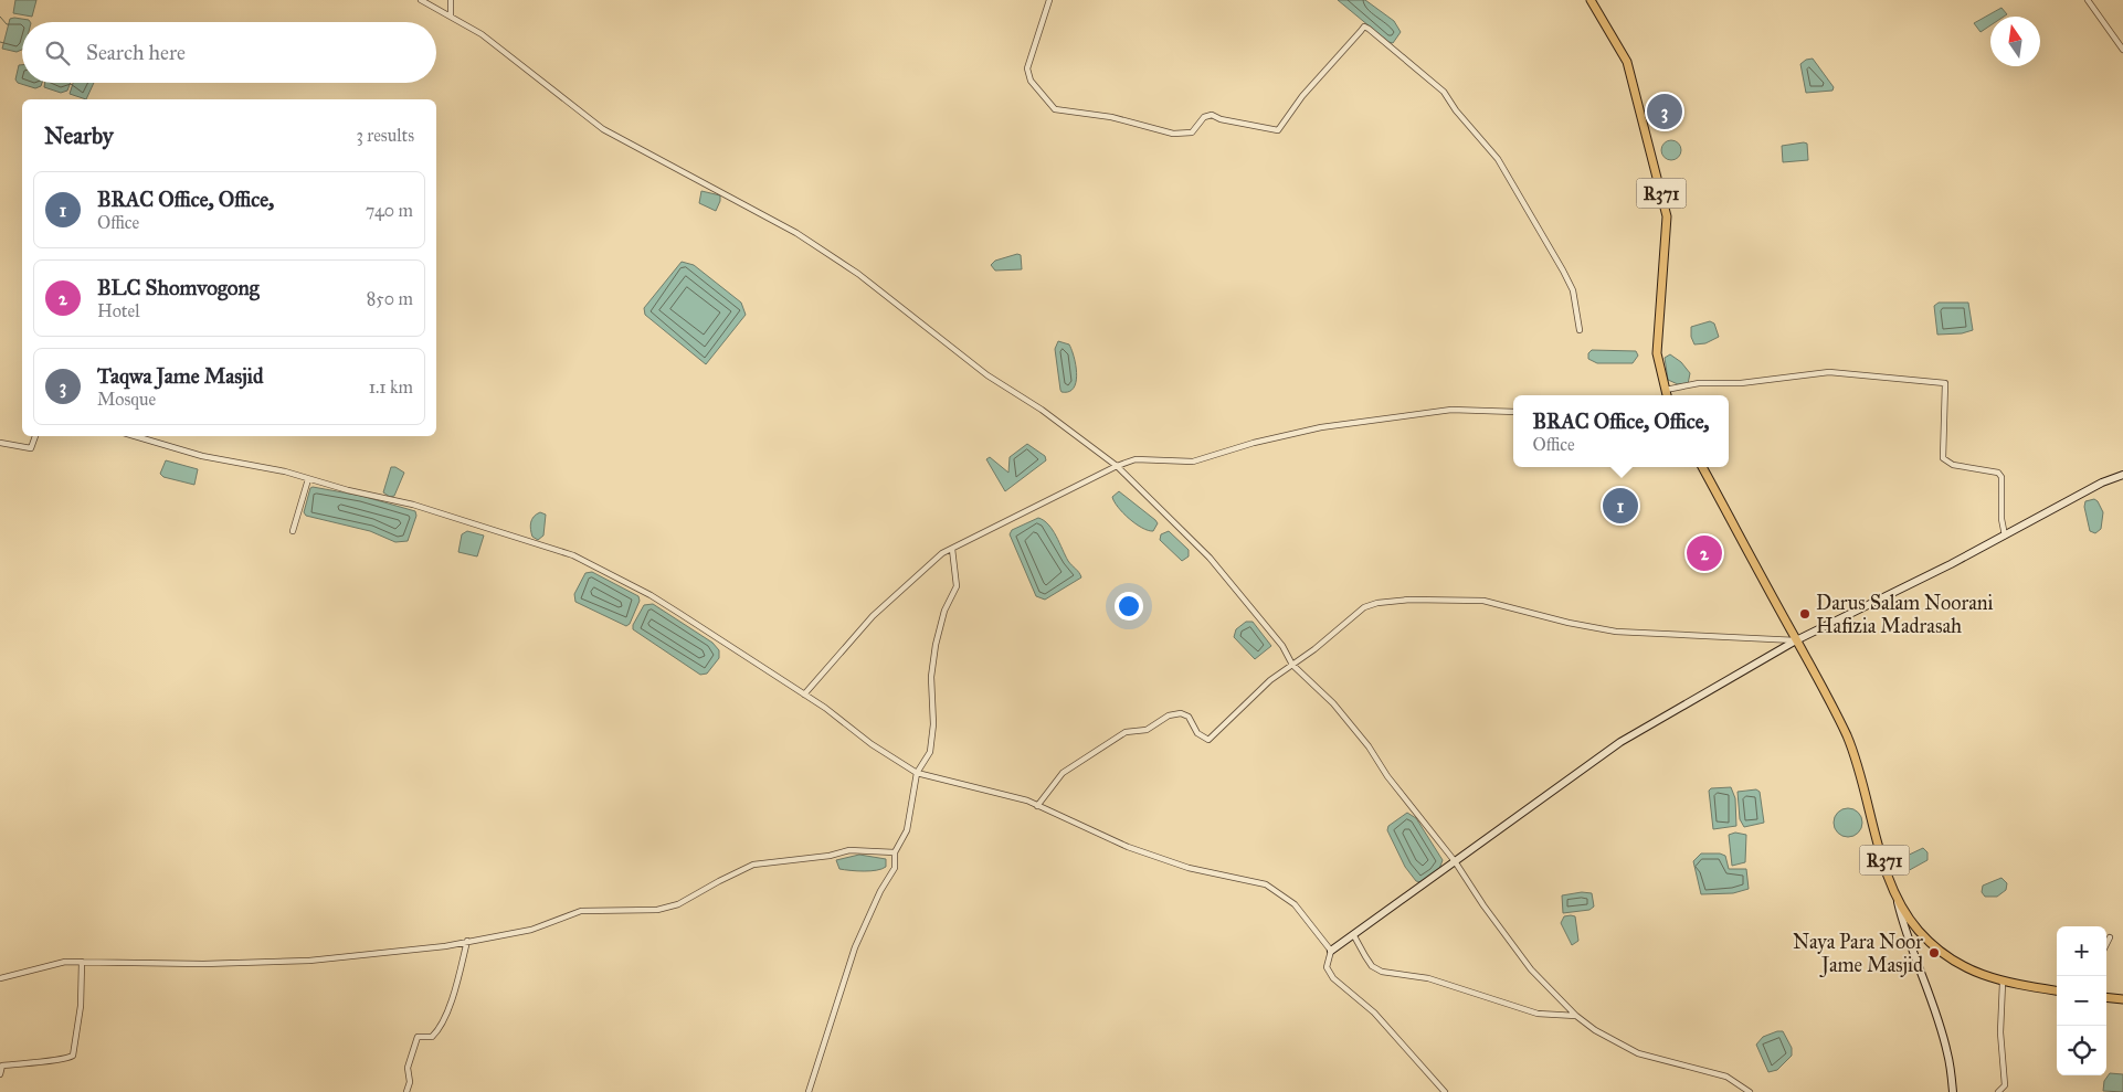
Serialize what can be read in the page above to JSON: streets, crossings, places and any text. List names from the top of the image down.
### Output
{
  "streets": {
    "main road": ["R371"]
  },
  "places": ["Darus Salam Noorani Hafizia Madrasah", "Naya Para Noor Jame Masjid"],
  "north": "top",
  "page": {
    "search": "Search here",
    "pins": ["3", "1", "2"],
    "heading": ["Nearby", "3 results"],
    "list": [
      {
        "mark": "1",
        "name": "BRAC Office, Office,",
        "note": "Office",
        "value": "740 m"
      },
      {
        "mark": "2",
        "name": "BLC Shomvogong",
        "note": "Hotel",
        "value": "850 m"
      },
      {
        "mark": "3",
        "name": "Taqwa Jame Masjid",
        "note": "Mosque",
        "value": "1.1 km"
      }
    ],
    "popup": ["BRAC Office, Office,", "Office"],
    "map_buttons": ["+", "−"]
  }
}
